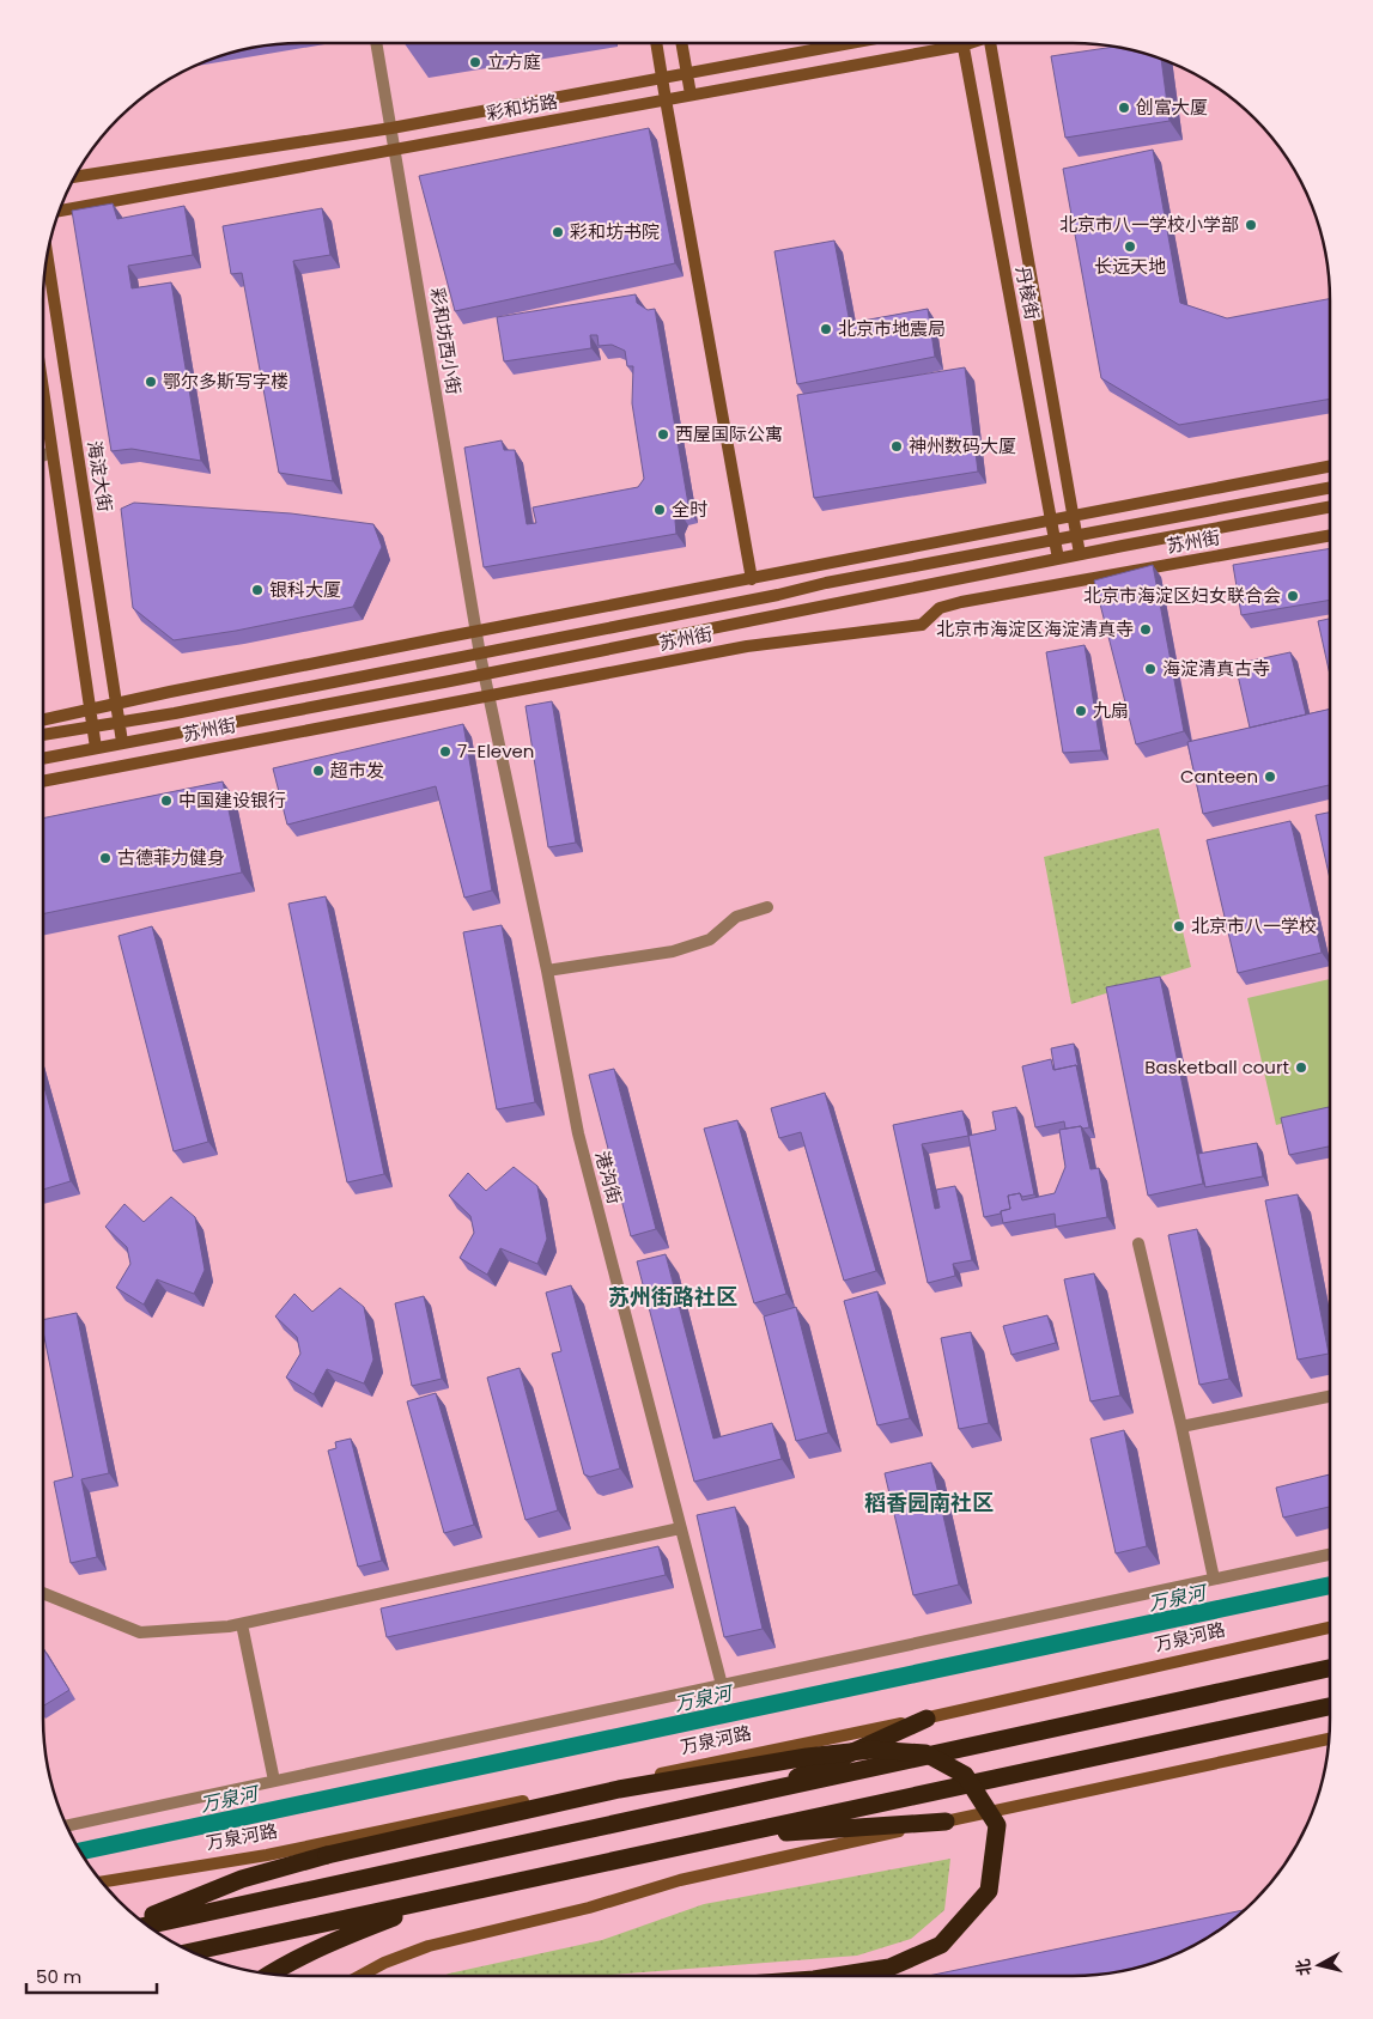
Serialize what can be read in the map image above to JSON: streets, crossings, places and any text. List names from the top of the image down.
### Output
{
  "streets": {
    "street": [
      "彩和坊路",
      "丹棱街",
      "彩和坊西小街",
      "海淀大街",
      "苏州街",
      "港沟街",
      "万泉河路"
    ]
  },
  "crossings": [
    ["彩和坊路", "彩和坊西小街"],
    ["丹棱街", "苏州街"],
    ["彩和坊西小街", "苏州街"],
    ["彩和坊西小街", "港沟街"],
    ["海淀大街", "苏州街"],
    ["苏州街", "港沟街"]
  ],
  "districts": ["苏州街路社区", "稻香园南社区"],
  "water": ["万泉河"],
  "places": [
    "立方庭",
    "创富大厦",
    "北京市八一学校小学部",
    "彩和坊书院",
    "长远天地",
    "北京市地震局",
    "鄂尔多斯写字楼",
    "西屋国际公寓",
    "神州数码大厦",
    "全时",
    "银科大厦",
    "北京市海淀区妇女联合会",
    "北京市海淀区海淀清真寺",
    "海淀清真古寺",
    "九扇",
    "7-Eleven",
    "超市发",
    "Canteen",
    "中国建设银行",
    "古德菲力健身",
    "北京市八一学校",
    "Basketball court"
  ],
  "scale_bar": "50 m",
  "north": "left"
}
